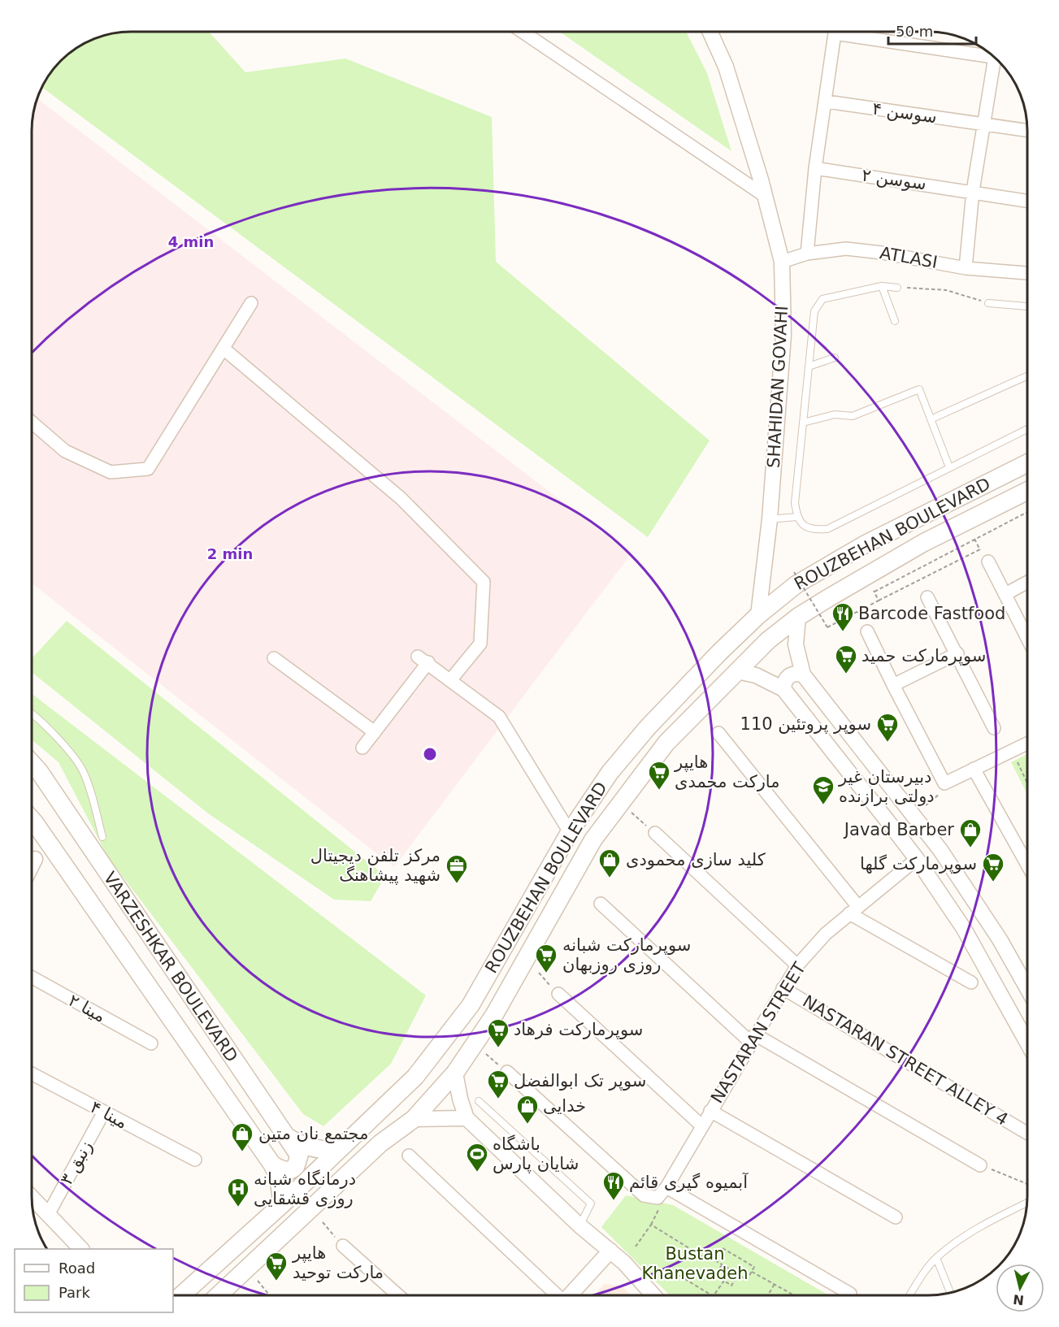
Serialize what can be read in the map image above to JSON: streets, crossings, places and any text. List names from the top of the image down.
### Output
{
  "streets": {
    "main road": ["ROUZBEHAN BOULEVARD", "VARZESHKAR BOULEVARD"],
    "street": [
      "سوسن ۴",
      "سوسن ۲",
      "ATLASI",
      "SHAHIDAN GOVAHI",
      "مینا ۲",
      "NASTARAN STREET",
      "NASTARAN STREET ALLEY 4",
      "مینا ۴",
      "زنبق ۳"
    ]
  },
  "crossings": [
    ["ATLASI", "SHAHIDAN GOVAHI"],
    ["SHAHIDAN GOVAHI", "ROUZBEHAN BOULEVARD"],
    ["ROUZBEHAN BOULEVARD", "VARZESHKAR BOULEVARD"],
    ["NASTARAN STREET", "NASTARAN STREET ALLEY 4"],
    ["مینا ۴", "زنبق ۳"]
  ],
  "parks": ["Bustan Khanevadeh"],
  "places": {
    "restaurant": ["Barcode Fastfood", "آبمیوه گیری قائم"],
    "supermarket": [
      "سوپرمارکت حمید",
      "سوپر پروتئین 110",
      "هایپر مارکت محمدی",
      "سوپرمارکت گلها",
      "سوپرمارکت شبانه روزی روزبهان",
      "سوپرمارکت فرهاد",
      "سوپر تک ابوالفضل",
      "هایپر مارکت توحید"
    ],
    "school or university": ["دبیرستان غیر دولتی برازنده"],
    "shop": [
      "Javad Barber",
      "کلید سازی محمودی",
      "خدایی",
      "مجتمع نان متین"
    ],
    "office": ["مرکز تلفن دیجیتال شهید پیشاهنگ"],
    "sports": ["باشگاه شایان پارس"],
    "hospital": ["درمانگاه شبانه روزی قشقایی"]
  },
  "legend": ["Road", "Park"],
  "scale_bar": "50 m",
  "north": "bottom",
  "rings": ["4 min", "2 min"]
}
